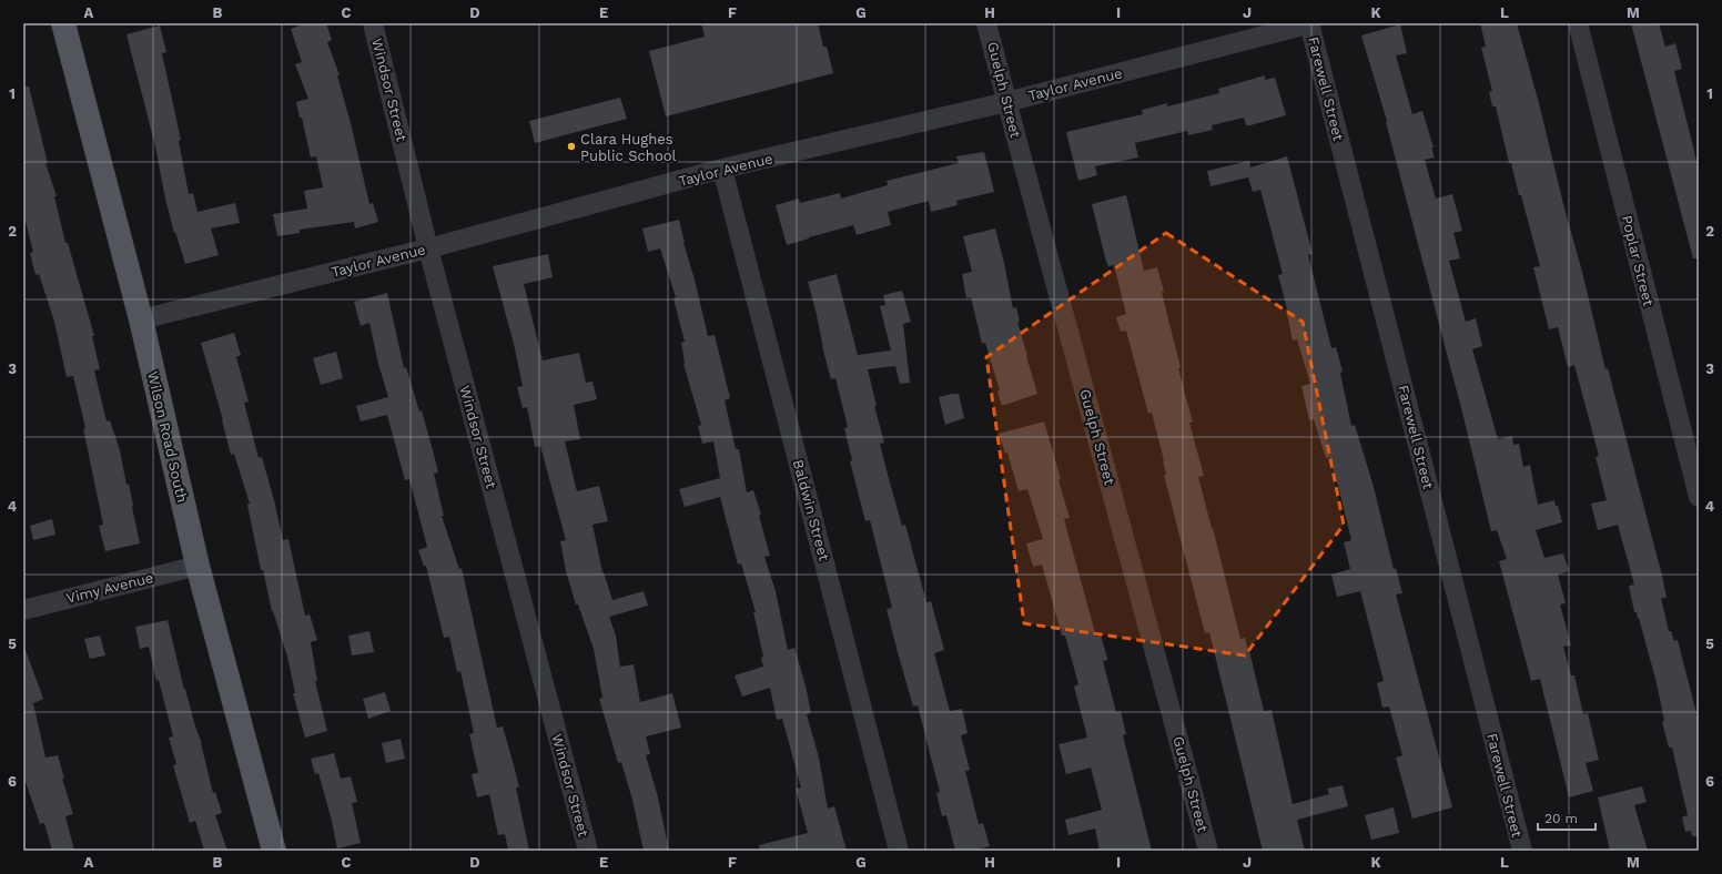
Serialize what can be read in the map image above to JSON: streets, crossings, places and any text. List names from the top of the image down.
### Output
{
  "streets": {
    "main road": ["Wilson Road South"],
    "street": [
      "Taylor Avenue",
      "Farewell Street",
      "Windsor Street",
      "Guelph Street",
      "Poplar Street",
      "Baldwin Street",
      "Vimy Avenue"
    ]
  },
  "crossings": [
    ["Taylor Avenue", "Farewell Street"],
    ["Taylor Avenue", "Windsor Street"],
    ["Taylor Avenue", "Guelph Street"],
    ["Taylor Avenue", "Wilson Road South"],
    ["Taylor Avenue", "Baldwin Street"],
    ["Wilson Road South", "Vimy Avenue"]
  ],
  "places": ["Clara Hughes Public School"],
  "scale_bar": "20 m",
  "grid": {
    "columns": [
      "A",
      "B",
      "C",
      "D",
      "E",
      "F",
      "G",
      "H",
      "I",
      "J",
      "K",
      "L",
      "M"
    ],
    "rows": [
      "1",
      "2",
      "3",
      "4",
      "5",
      "6"
    ]
  }
}
